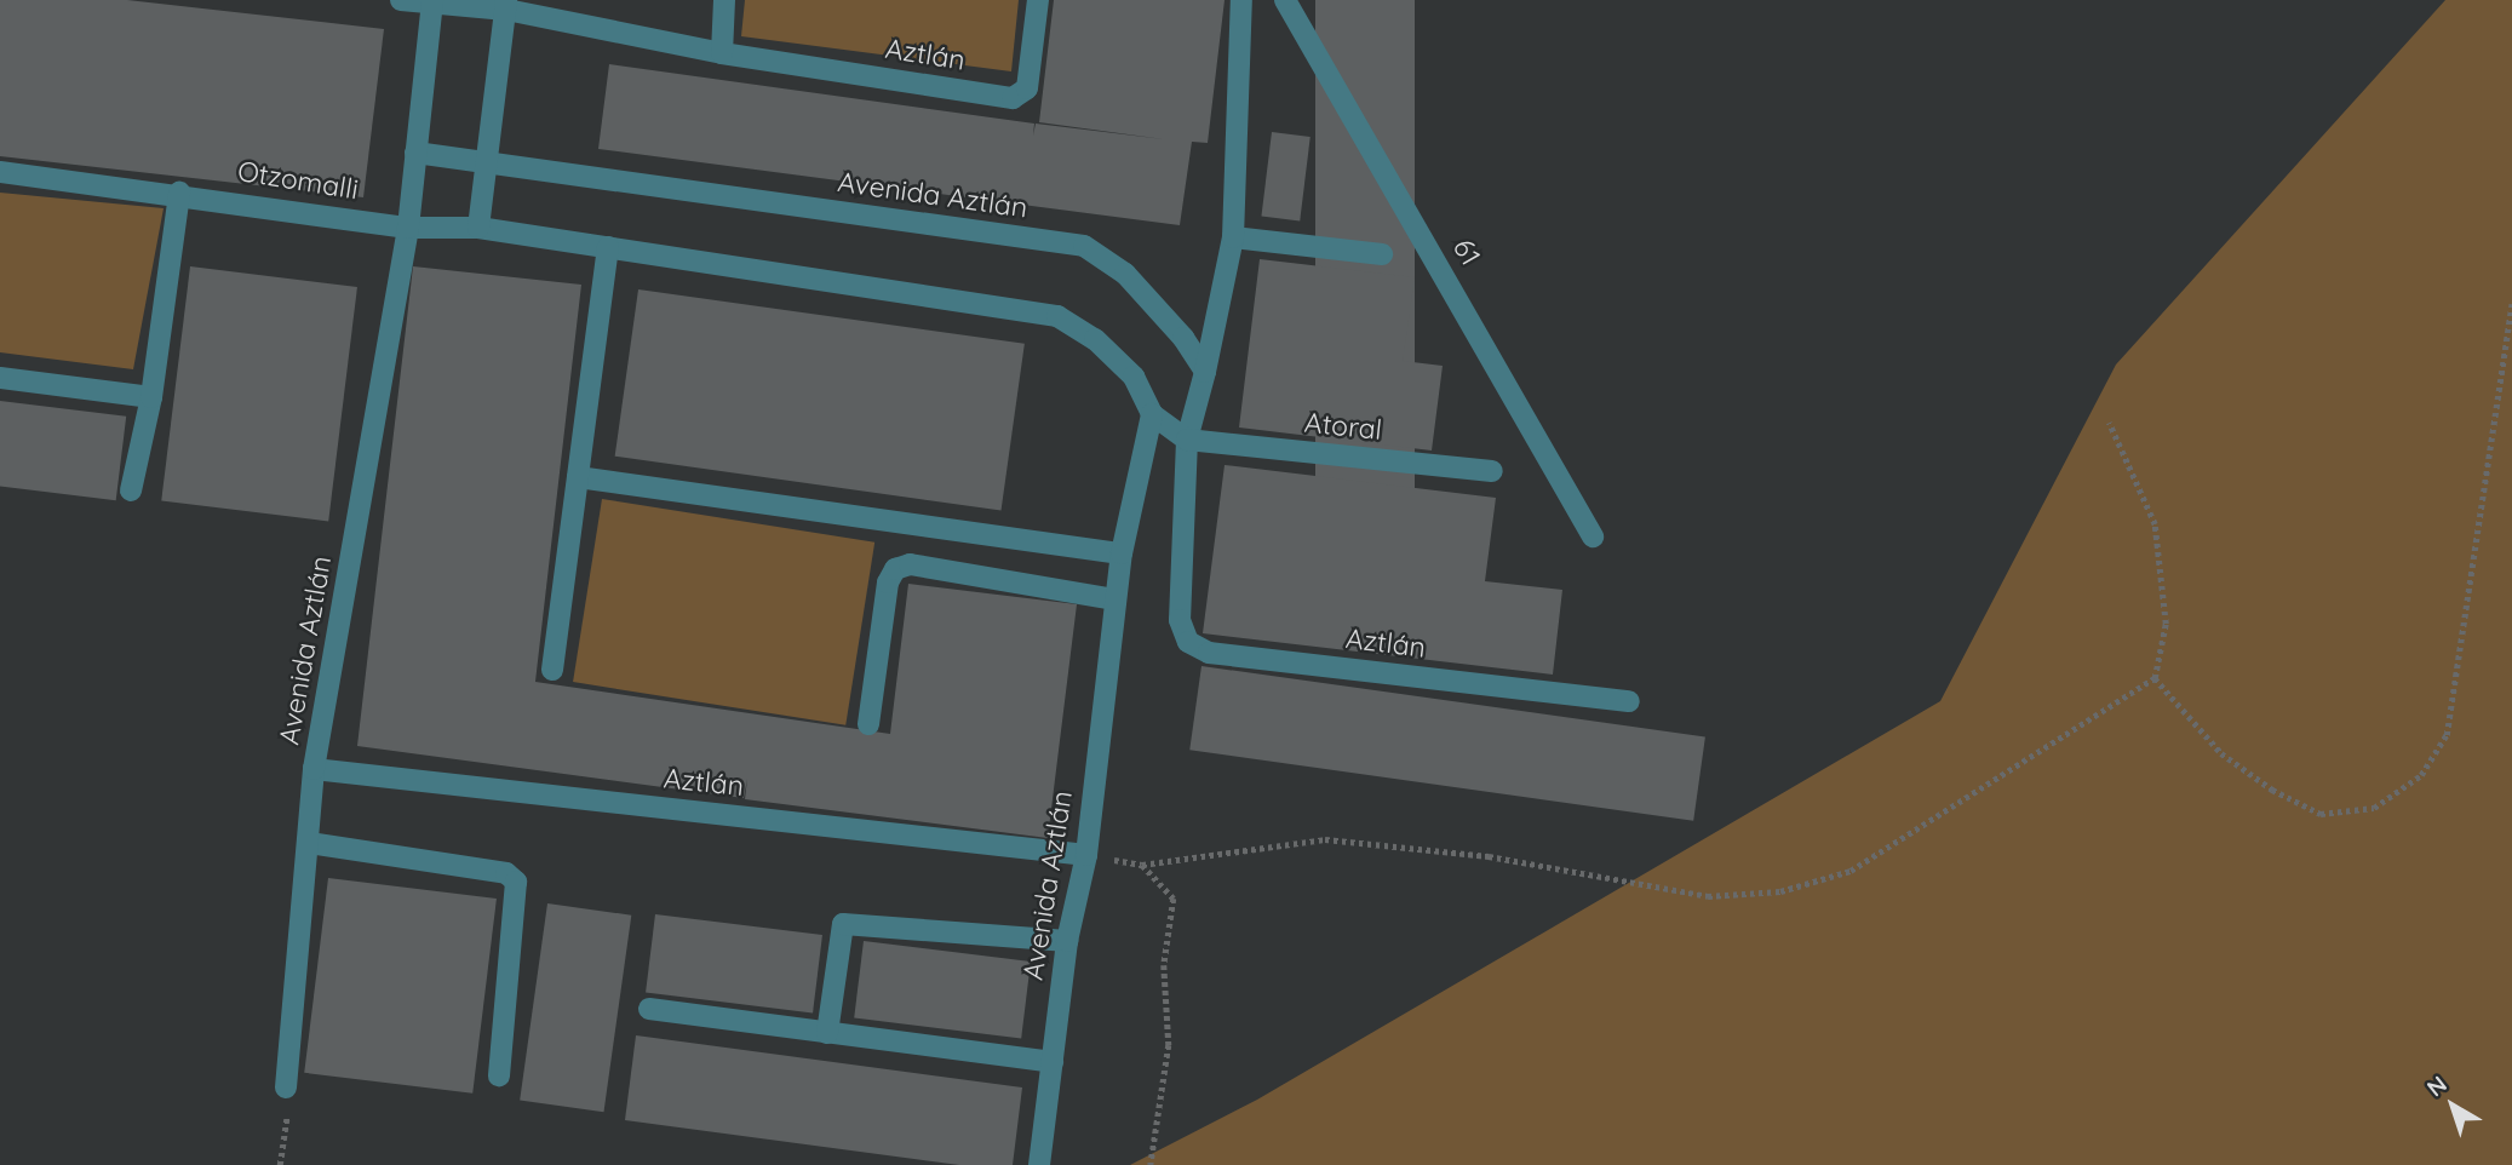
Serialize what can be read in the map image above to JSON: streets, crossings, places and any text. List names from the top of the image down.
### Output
{
  "streets": {
    "street": [
      "Aztlán",
      "Otzomalli",
      "Avenida Aztlán",
      "61",
      "Atoral"
    ]
  },
  "crossings": [
    ["Aztlán", "Avenida Aztlán"],
    ["Aztlán", "Atoral"],
    ["Otzomalli", "Avenida Aztlán"]
  ],
  "north": "top left"
}
